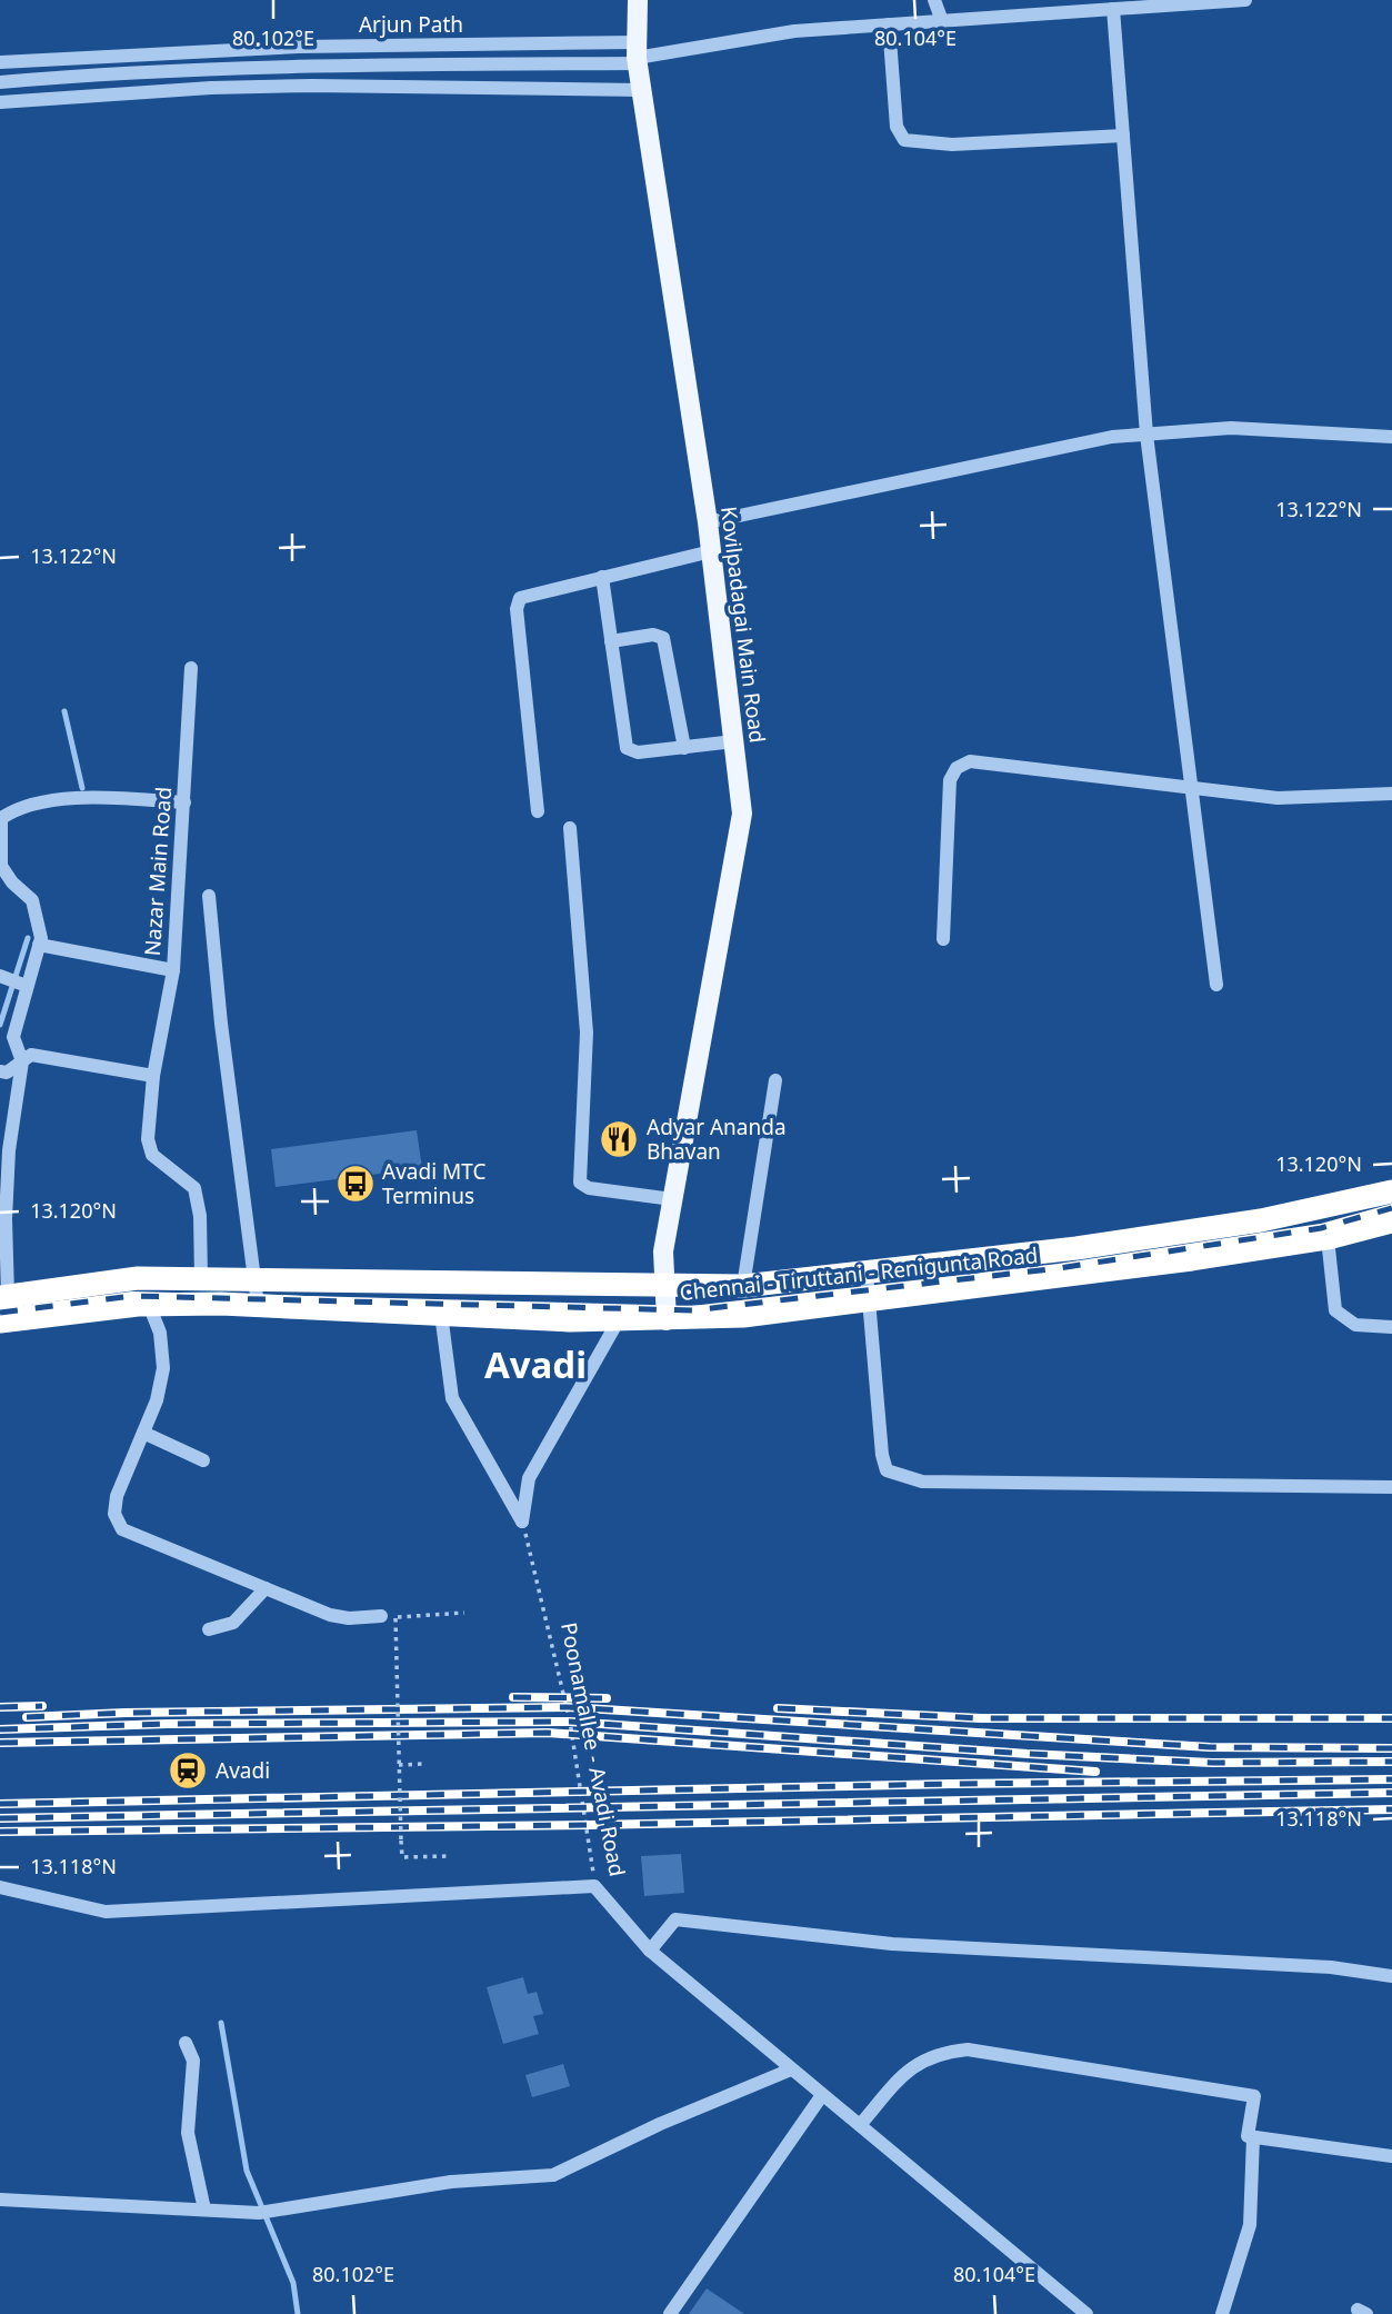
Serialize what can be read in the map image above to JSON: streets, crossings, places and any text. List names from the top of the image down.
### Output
{
  "streets": {
    "highway": ["Chennai - Tiruttani - Renigunta Road"],
    "main road": ["Kovilpadagai Main Road"],
    "street": ["Arjun Path", "Nazar Main Road", "Poonamallee - Avadi Road"]
  },
  "crossings": [
    ["Arjun Path", "Kovilpadagai Main Road"],
    ["Kovilpadagai Main Road", "Chennai - Tiruttani - Renigunta Road"],
    ["Nazar Main Road", "Chennai - Tiruttani - Renigunta Road"]
  ],
  "districts": ["Avadi"],
  "places": {
    "restaurant": ["Adyar Ananda Bhavan"],
    "bus stop": ["Avadi MTC Terminus"],
    "station": ["Avadi"]
  },
  "coordinates": [
    "80.102°E",
    "80.104°E",
    "13.122°N",
    "13.120°N",
    "13.118°N"
  ]
}
